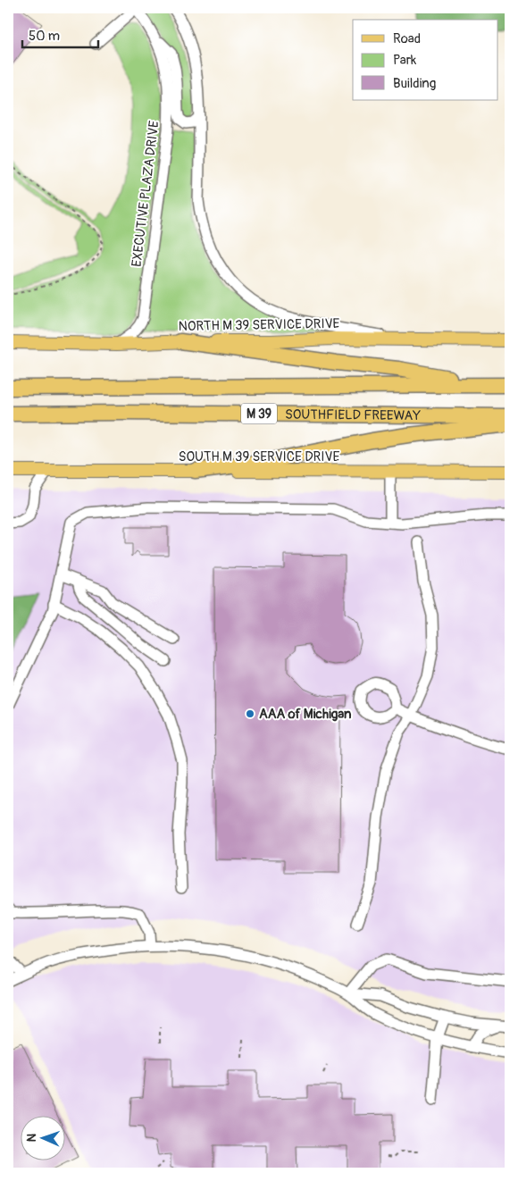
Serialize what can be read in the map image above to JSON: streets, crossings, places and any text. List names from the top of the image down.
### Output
{
  "streets": {
    "highway": ["M 39", "SOUTHFIELD FREEWAY"],
    "main road": ["NORTH M 39 SERVICE DRIVE", "SOUTH M 39 SERVICE DRIVE"],
    "street": ["EXECUTIVE PLAZA DRIVE"]
  },
  "crossings": [
    ["EXECUTIVE PLAZA DRIVE", "NORTH M 39 SERVICE DRIVE"]
  ],
  "places": ["AAA of Michigan"],
  "legend": ["Road", "Park", "Building"],
  "scale_bar": "50 m",
  "north": "left"
}
